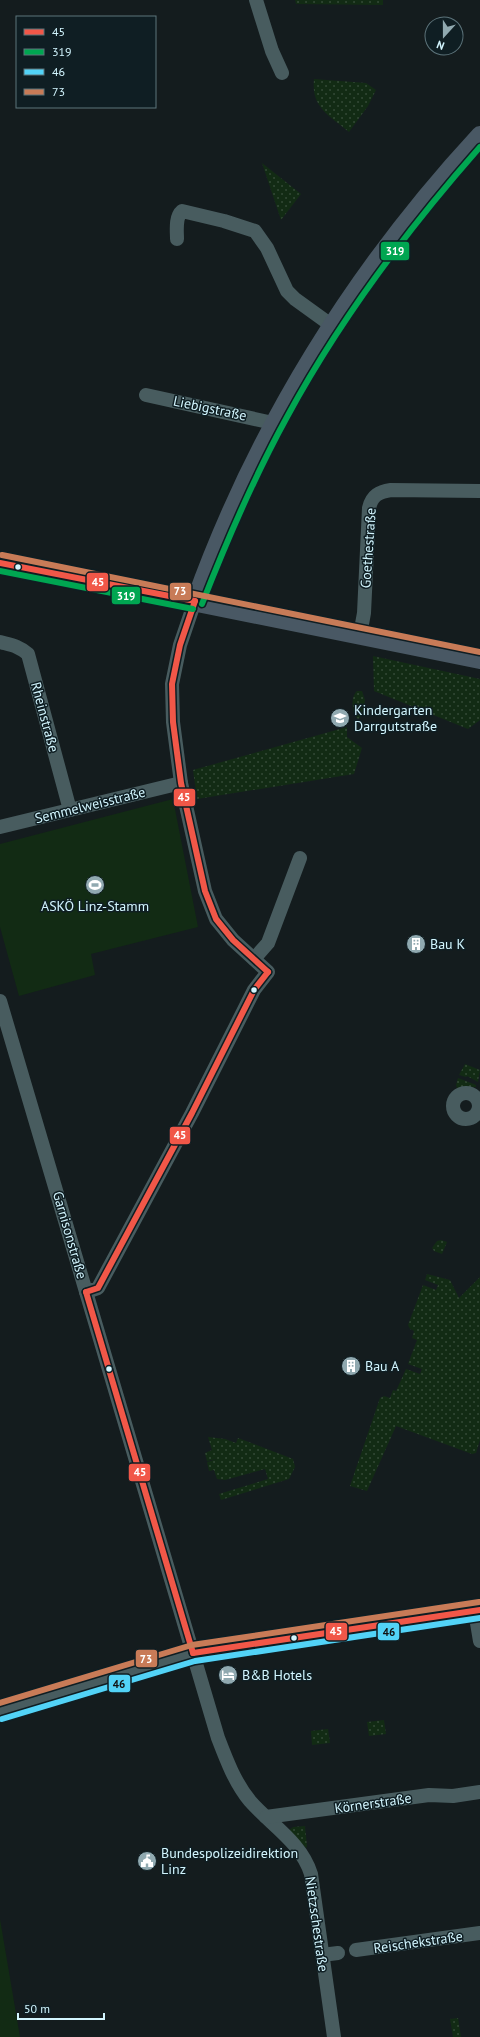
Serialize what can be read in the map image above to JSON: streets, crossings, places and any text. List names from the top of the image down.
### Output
{
  "streets": {
    "street": [
      "Liebigstraße",
      "Goethestraße",
      "Rheinstraße",
      "Semmelweisstraße",
      "Garnisonstraße",
      "Körnerstraße",
      "Nietzschestraße",
      "Reischekstraße"
    ]
  },
  "crossings": [
    ["Rheinstraße", "Semmelweisstraße"],
    ["Garnisonstraße", "Nietzschestraße"],
    ["Körnerstraße", "Nietzschestraße"]
  ],
  "places": {
    "school or university": ["Kindergarten Darrgutstraße"],
    "sports": ["ASKÖ Linz-Stamm"],
    "building": ["Bau K", "Bau A"],
    "hotel": ["B&B Hotels"],
    "public building": ["Bundespolizeidirektion Linz"]
  },
  "lines": [
    "transit line 319",
    "transit line 73",
    "transit line 45",
    "transit line 46"
  ],
  "legend": [
    "45",
    "319",
    "46",
    "73"
  ],
  "scale_bar": "50 m",
  "north": "bottom"
}
